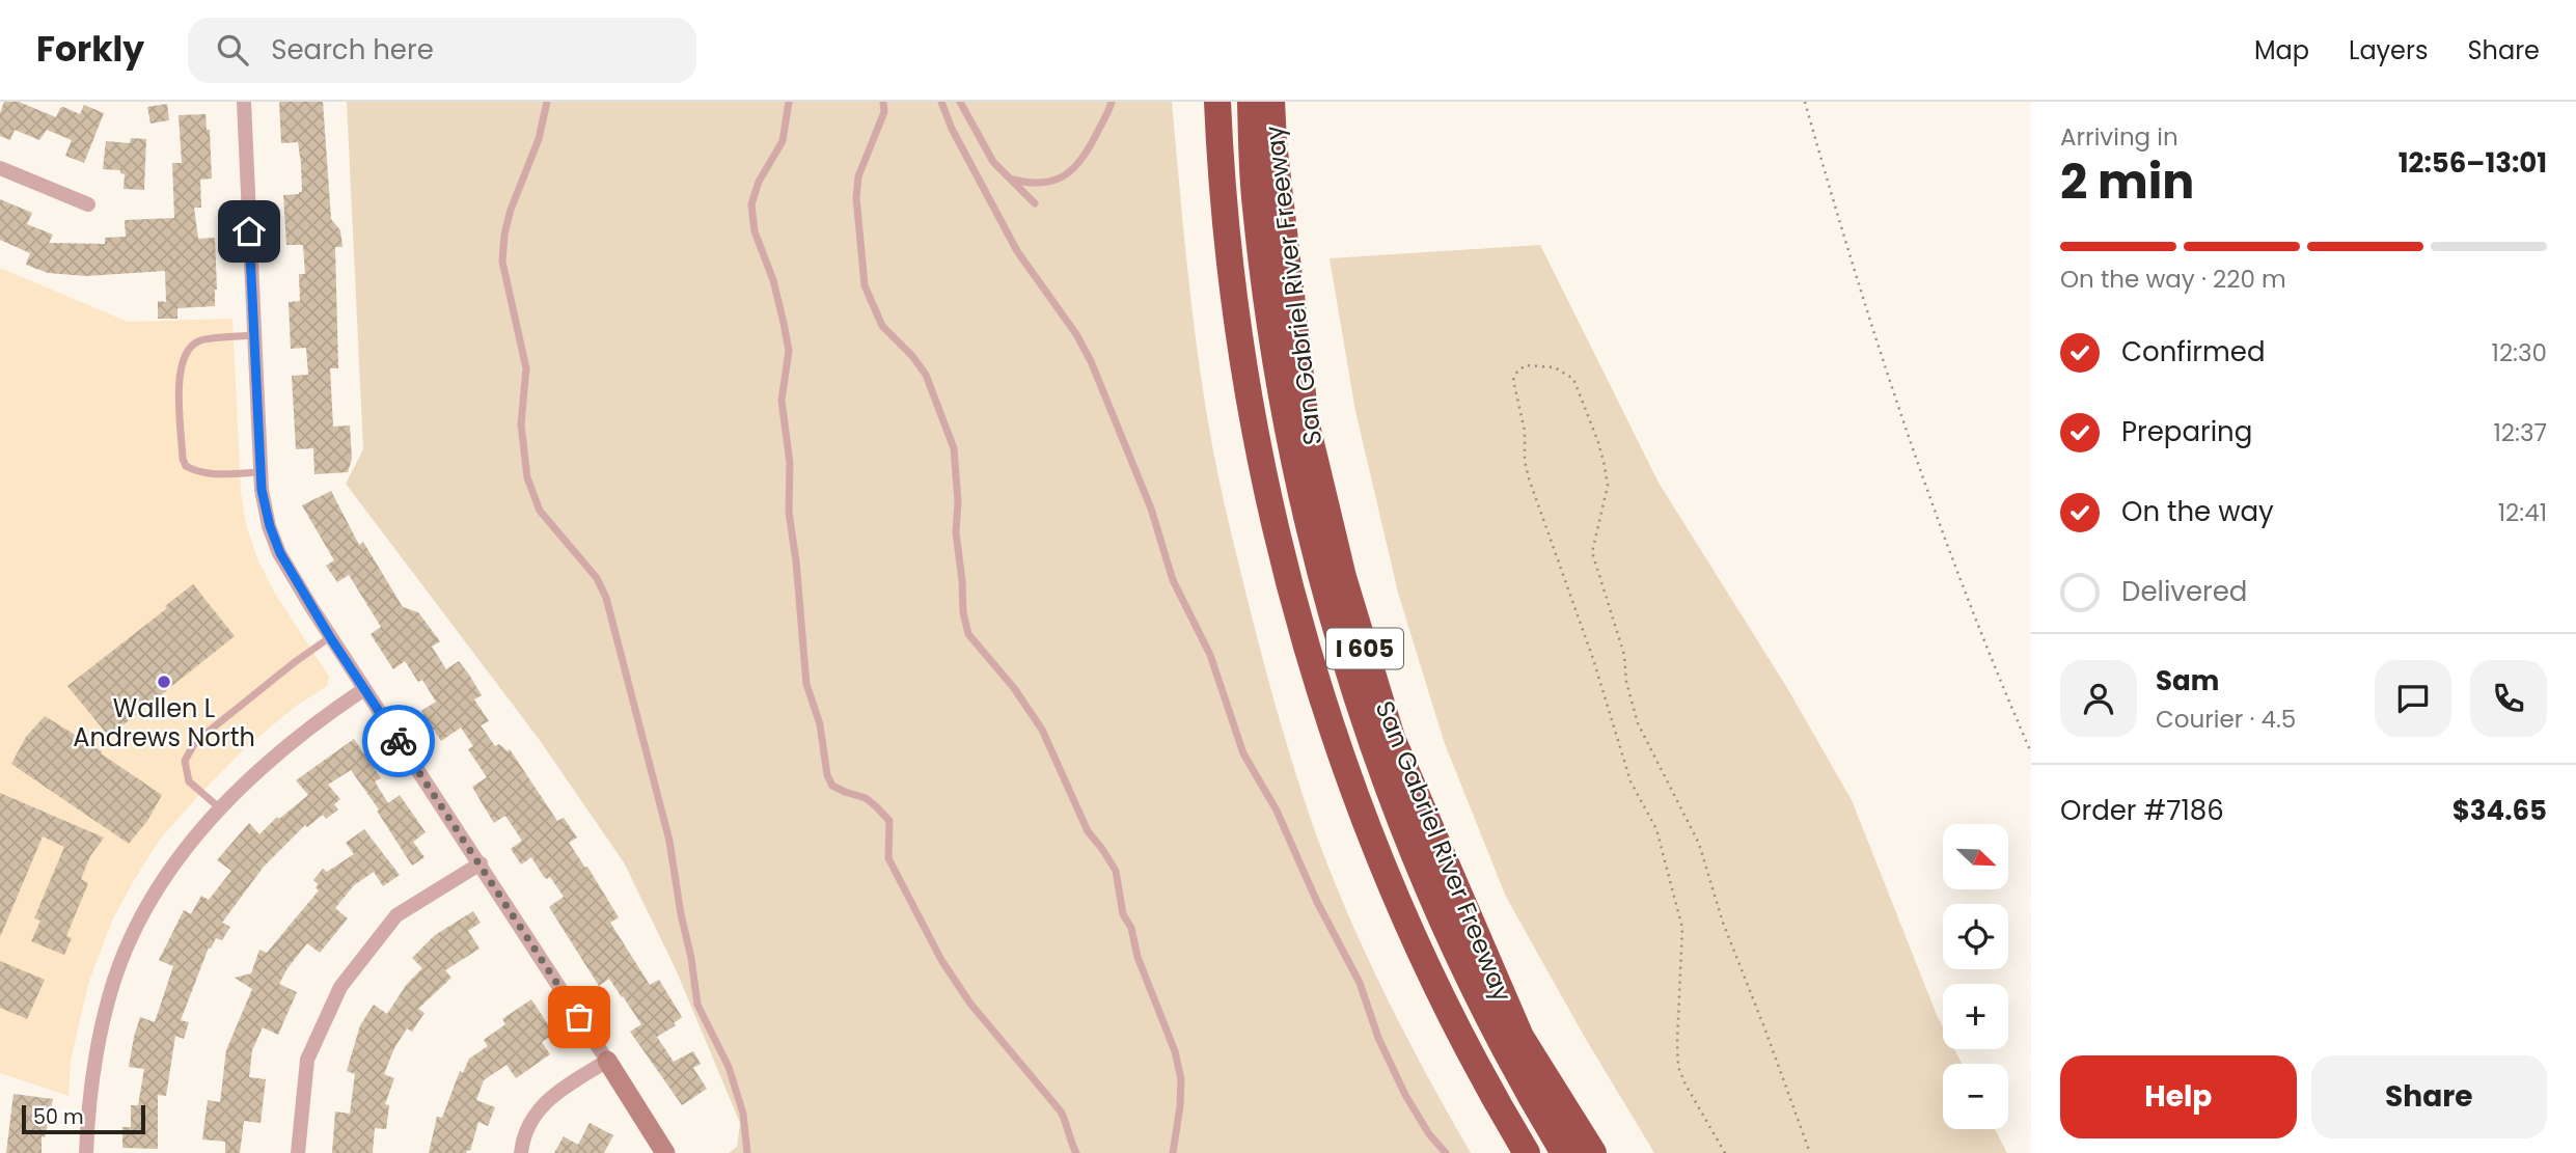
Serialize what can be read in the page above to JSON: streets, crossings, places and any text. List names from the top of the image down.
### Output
{
  "streets": {
    "highway": ["San Gabriel River Freeway", "I 605"]
  },
  "places": ["Wallen L Andrews North"],
  "scale_bar": "50 m",
  "north": "bottom right",
  "page": {
    "header": "Forkly",
    "search": "Search here",
    "nav": ["Map", "Layers", "Share"],
    "heading": ["2 min", "Arriving in", "12:56–13:01"],
    "panel": [
      "Sam",
      "Courier · 4.5",
      "Order #7186",
      "$34.65"
    ],
    "bar": "On the way · 220 m",
    "list": [
      ["Confirmed", "12:30"],
      ["Preparing", "12:37"],
      ["On the way", "12:41"],
      "Delivered"
    ],
    "map_buttons": ["+", "−"],
    "buttons": ["Help", "Share"],
    "scale": "50 m"
  }
}
